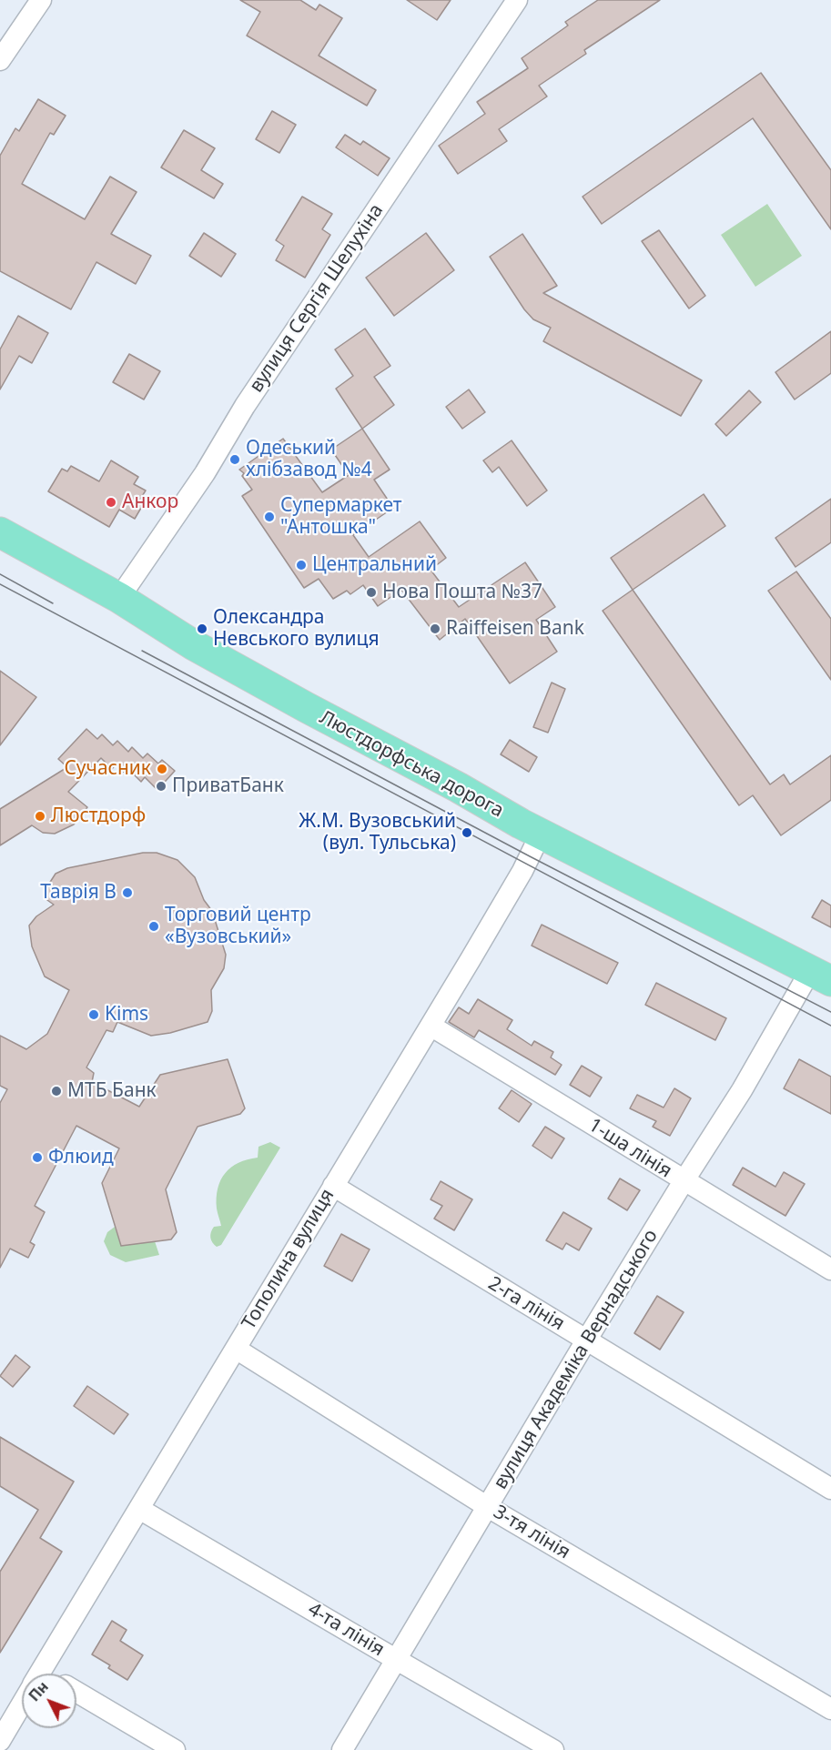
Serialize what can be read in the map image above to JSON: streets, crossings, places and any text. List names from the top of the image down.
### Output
{
  "streets": {
    "main road": ["Люстдорфська дорога"],
    "street": [
      "вулиця Сергія Шелухіна",
      "1-ша лінія",
      "Тополина вулиця",
      "2-га лінія",
      "вулиця Академіка Вернадського",
      "3-тя лінія",
      "4-та лінія"
    ]
  },
  "crossings": [
    ["вулиця Сергія Шелухіна", "Люстдорфська дорога"],
    ["Люстдорфська дорога", "Тополина вулиця"],
    ["Люстдорфська дорога", "вулиця Академіка Вернадського"],
    ["1-ша лінія", "Тополина вулиця"],
    ["1-ша лінія", "вулиця Академіка Вернадського"],
    ["Тополина вулиця", "2-га лінія"],
    ["Тополина вулиця", "3-тя лінія"],
    ["Тополина вулиця", "4-та лінія"],
    ["2-га лінія", "вулиця Академіка Вернадського"],
    ["вулиця Академіка Вернадського", "3-тя лінія"],
    ["вулиця Академіка Вернадського", "4-та лінія"]
  ],
  "places": [
    "Одеський хлібзавод №4",
    "Анкор",
    "Супермаркет \"Антошка\"",
    "Центральний",
    "Нова Пошта №37",
    "Олександра Невського вулиця",
    "Raiffeisen Bank",
    "Сучасник",
    "ПриватБанк",
    "Люстдорф",
    "Ж.М. Вузовський (вул. Тульська)",
    "Таврія В",
    "Торговий центр «Вузовський»",
    "Kims",
    "МТБ Банк",
    "Флюид"
  ],
  "north": "top left"
}
